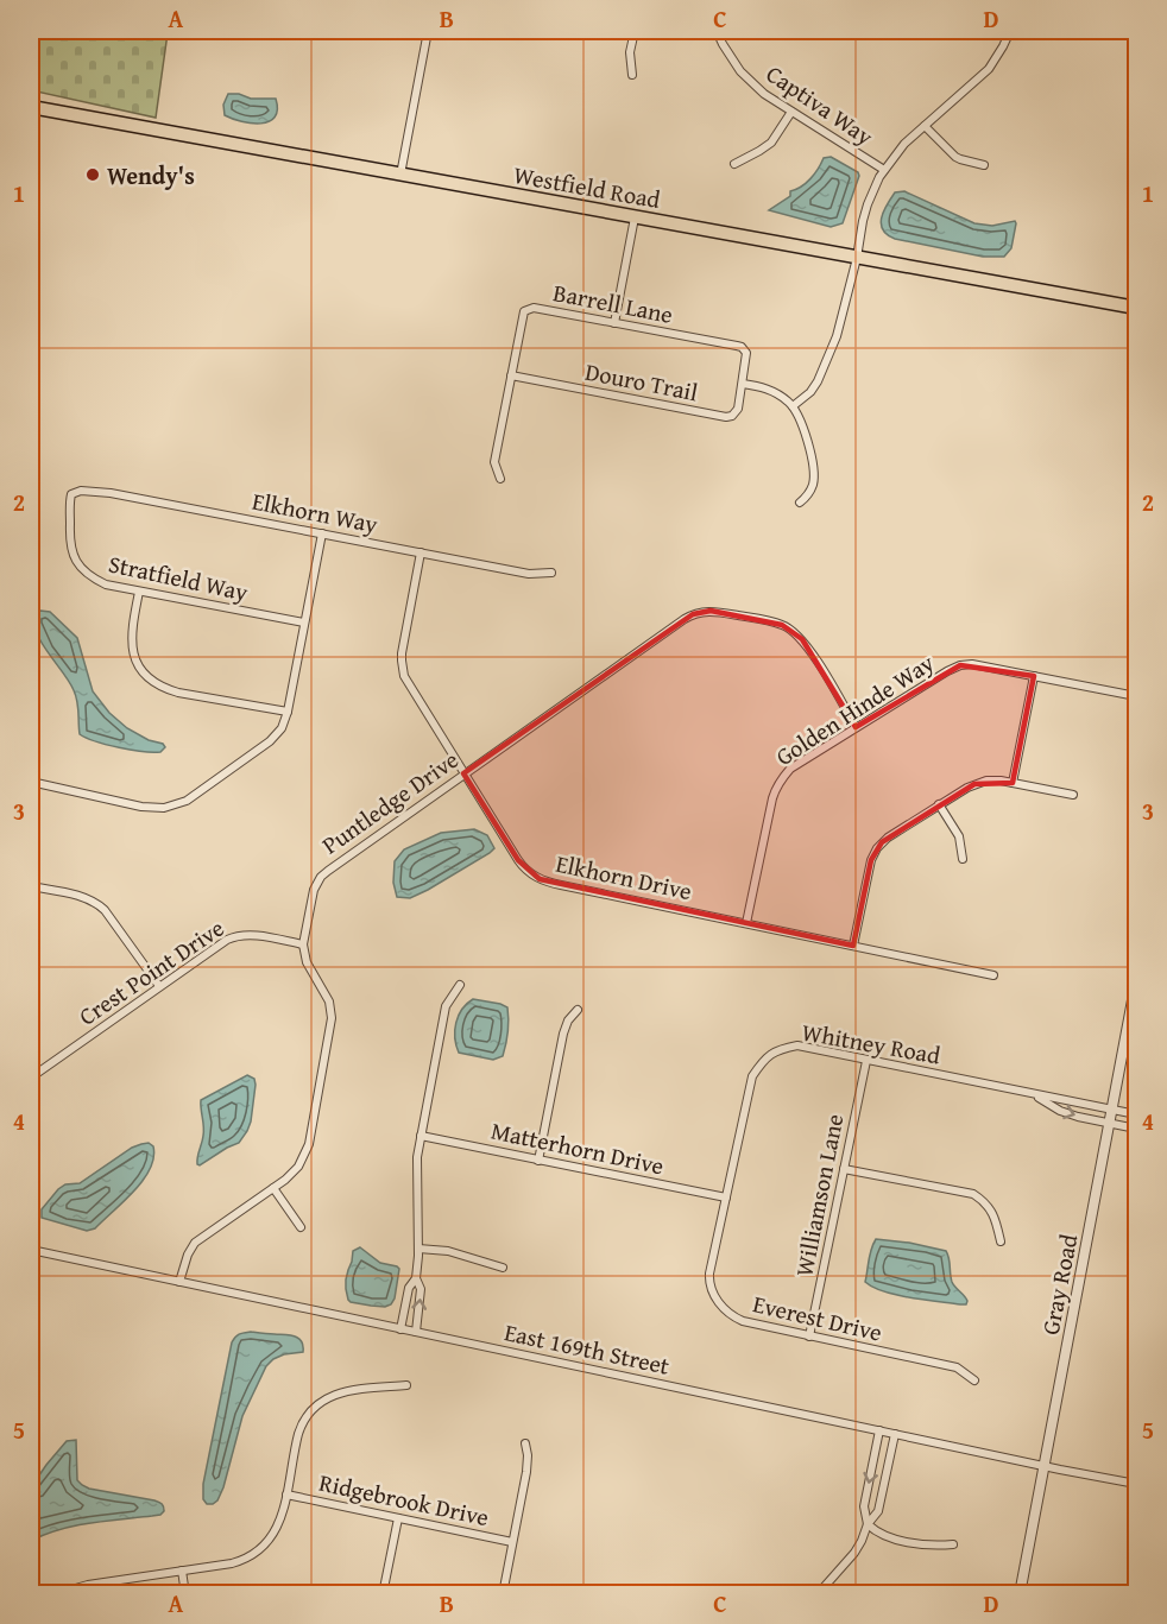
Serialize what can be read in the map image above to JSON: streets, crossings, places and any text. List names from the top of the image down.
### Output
{
  "streets": {
    "main road": ["Westfield Road"],
    "street": [
      "Captiva Way",
      "Barrell Lane",
      "Douro Trail",
      "Elkhorn Way",
      "Stratfield Way",
      "Golden Hinde Way",
      "Puntledge Drive",
      "Elkhorn Drive",
      "Crest Point Drive",
      "Whitney Road",
      "Matterhorn Drive",
      "Williamson Lane",
      "Gray Road",
      "Everest Drive",
      "East 169th Street",
      "Ridgebrook Drive"
    ]
  },
  "crossings": [
    ["Barrell Lane", "Douro Trail"],
    ["Elkhorn Way", "Stratfield Way"],
    ["Elkhorn Way", "Elkhorn Drive"],
    ["Golden Hinde Way", "Puntledge Drive"],
    ["Golden Hinde Way", "Elkhorn Drive"],
    ["Puntledge Drive", "Elkhorn Drive"],
    ["Puntledge Drive", "Crest Point Drive"],
    ["Whitney Road", "Matterhorn Drive"],
    ["Whitney Road", "Williamson Lane"],
    ["Whitney Road", "Gray Road"],
    ["Whitney Road", "Everest Drive"],
    ["Matterhorn Drive", "Everest Drive"],
    ["Williamson Lane", "Everest Drive"],
    ["Gray Road", "East 169th Street"]
  ],
  "places": ["Wendy's"],
  "grid": {
    "columns": [
      "A",
      "B",
      "C",
      "D"
    ],
    "rows": [
      "1",
      "2",
      "3",
      "4",
      "5"
    ]
  }
}
